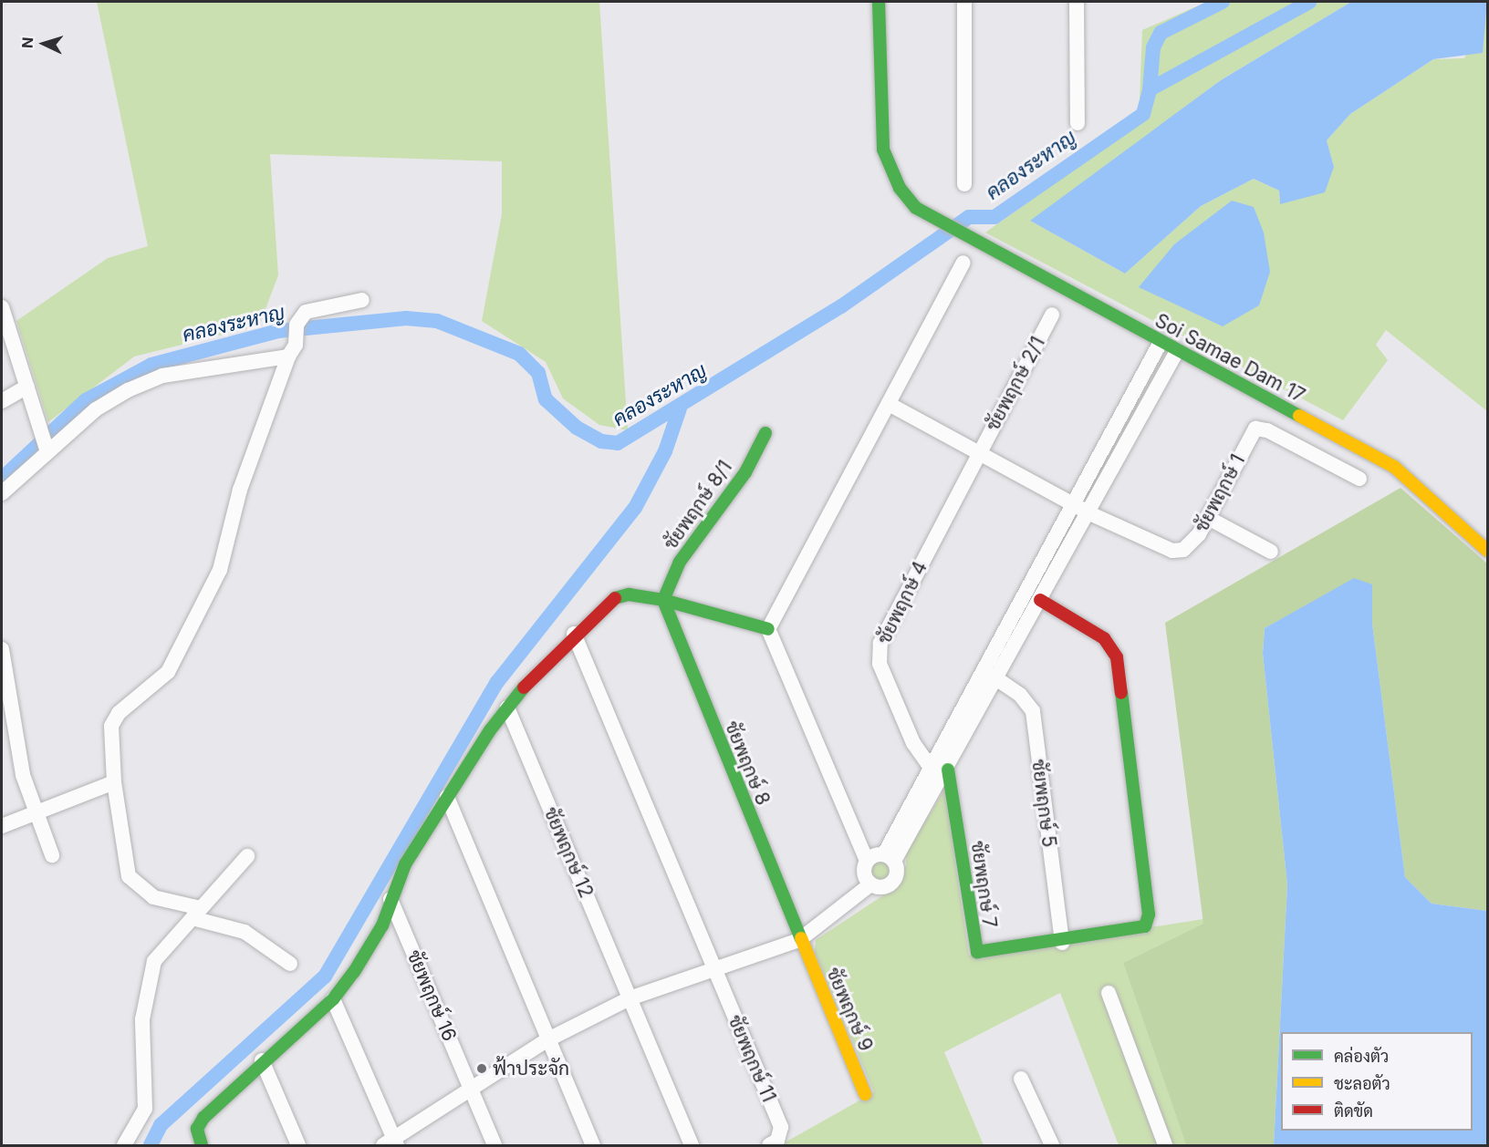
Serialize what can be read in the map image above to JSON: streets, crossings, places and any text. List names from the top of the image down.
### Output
{
  "streets": {
    "street": [
      "Soi Samae Dam 17",
      "ชัยพฤกษ์ 2/1",
      "ชัยพฤกษ์ 1",
      "ชัยพฤกษ์ 8/1",
      "ชัยพฤกษ์ 4",
      "ชัยพฤกษ์ 8",
      "ชัยพฤกษ์ 5",
      "ชัยพฤกษ์ 12",
      "ชัยพฤกษ์ 7",
      "ชัยพฤกษ์ 16",
      "ชัยพฤกษ์ 9",
      "ชัยพฤกษ์ 11"
    ]
  },
  "crossings": [
    ["ชัยพฤกษ์ 2/1", "ชัยพฤกษ์ 1"],
    ["ชัยพฤกษ์ 2/1", "ชัยพฤกษ์ 4"],
    ["ชัยพฤกษ์ 1", "ชัยพฤกษ์ 4"],
    ["ชัยพฤกษ์ 8/1", "ชัยพฤกษ์ 8"],
    ["ชัยพฤกษ์ 4", "ชัยพฤกษ์ 7"],
    ["ชัยพฤกษ์ 8", "ชัยพฤกษ์ 9"],
    ["ชัยพฤกษ์ 5", "ชัยพฤกษ์ 7"]
  ],
  "water": ["คลองระหาญ"],
  "places": ["ฟ้าประจัก"],
  "legend": ["คล่องตัว", "ชะลอตัว", "ติดขัด"],
  "north": "left"
}
